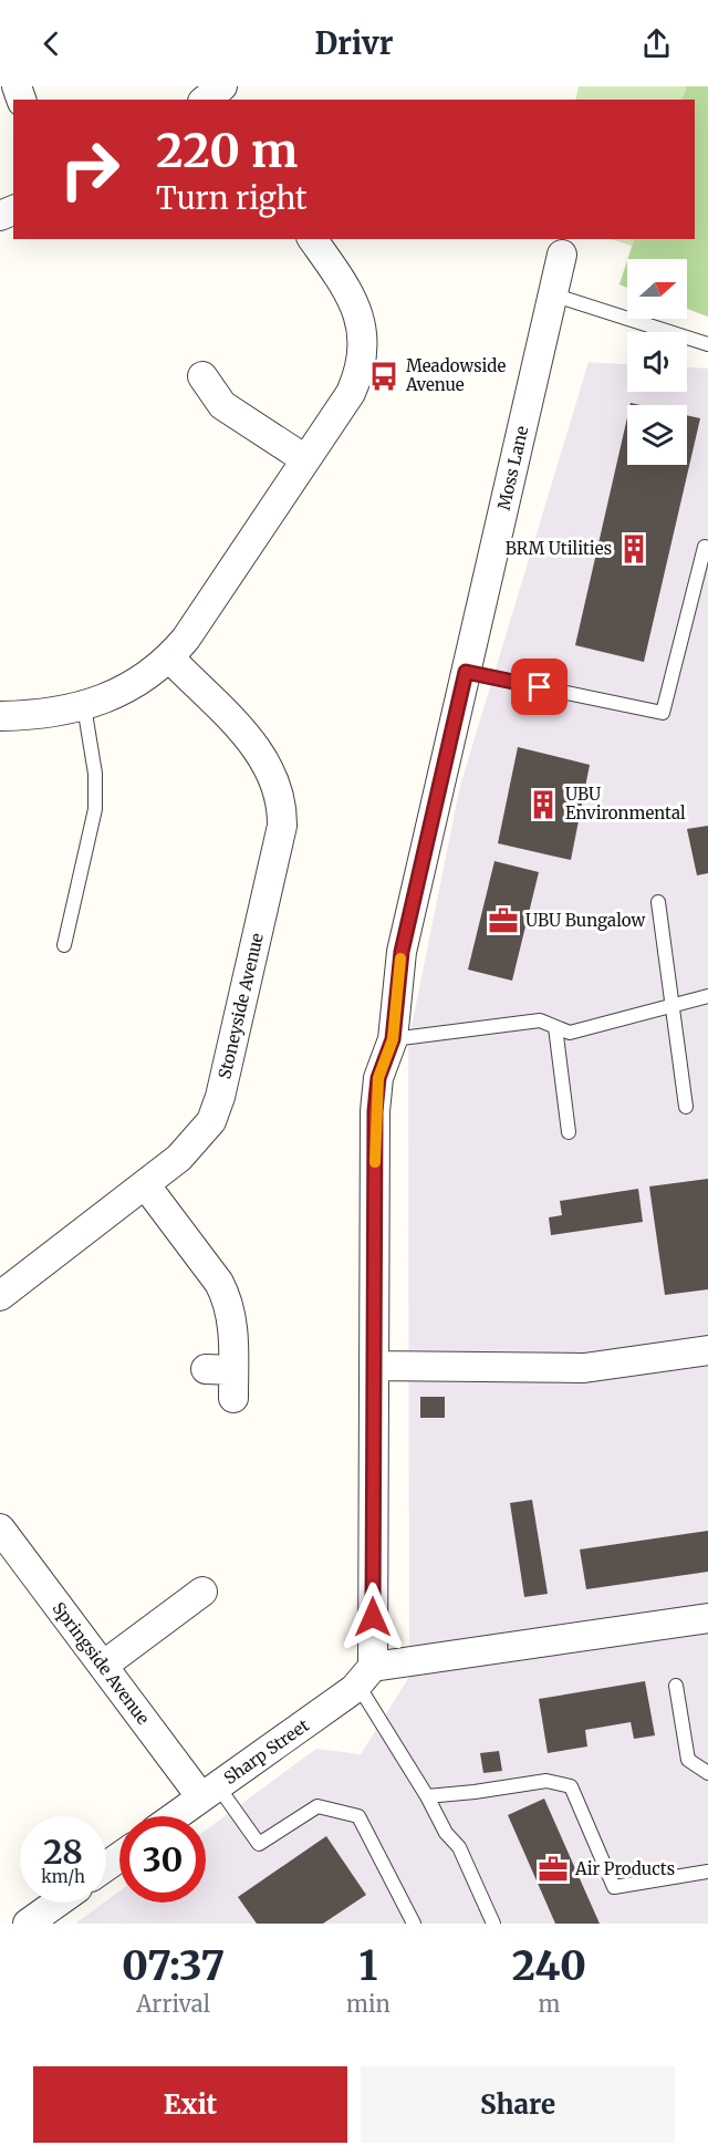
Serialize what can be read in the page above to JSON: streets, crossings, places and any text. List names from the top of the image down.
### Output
{
  "streets": {
    "street": [
      "Moss Lane",
      "Stoneyside Avenue",
      "Springside Avenue",
      "Sharp Street"
    ]
  },
  "crossings": [
    ["Moss Lane", "Sharp Street"],
    ["Springside Avenue", "Sharp Street"]
  ],
  "places": {
    "bus stop": ["Meadowside Avenue"],
    "building": ["BRM Utilities", "UBU Environmental"],
    "office": ["UBU Bungalow", "Air Products"]
  },
  "north": "right",
  "page": {
    "header": "Drivr",
    "turn": ["220 m", "Turn right"],
    "speed": "28 km/h",
    "limit": "30",
    "eta": [
      "07:37",
      "Arrival",
      "1",
      "min",
      "240",
      "m"
    ],
    "buttons": ["Exit", "Share"]
  }
}
